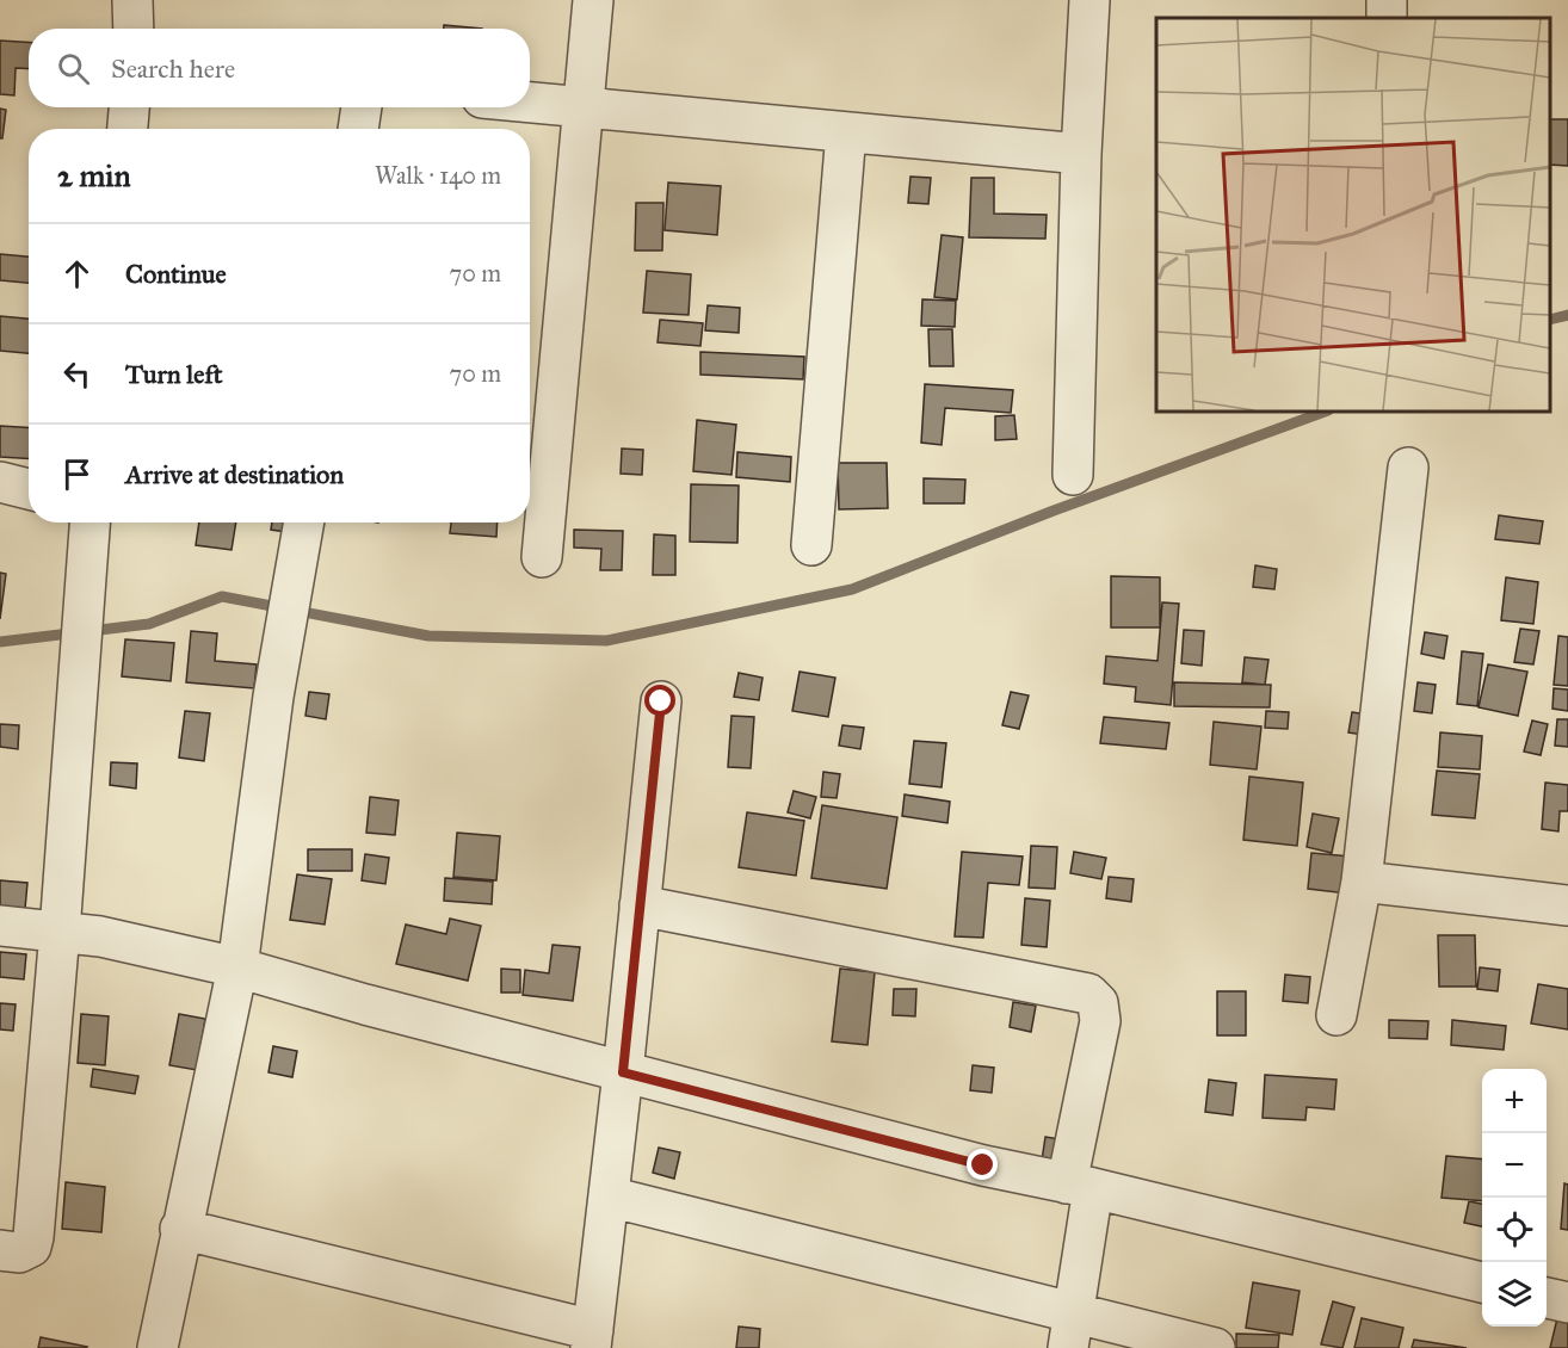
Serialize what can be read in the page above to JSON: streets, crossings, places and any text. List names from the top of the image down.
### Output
{
  "page": {
    "search": "Search here",
    "heading": ["2 min", "Walk · 140 m"],
    "list": [
      ["Continue", "70 m"],
      ["Turn left", "70 m"],
      "Arrive at destination"
    ],
    "map_buttons": ["+", "−"]
  }
}
